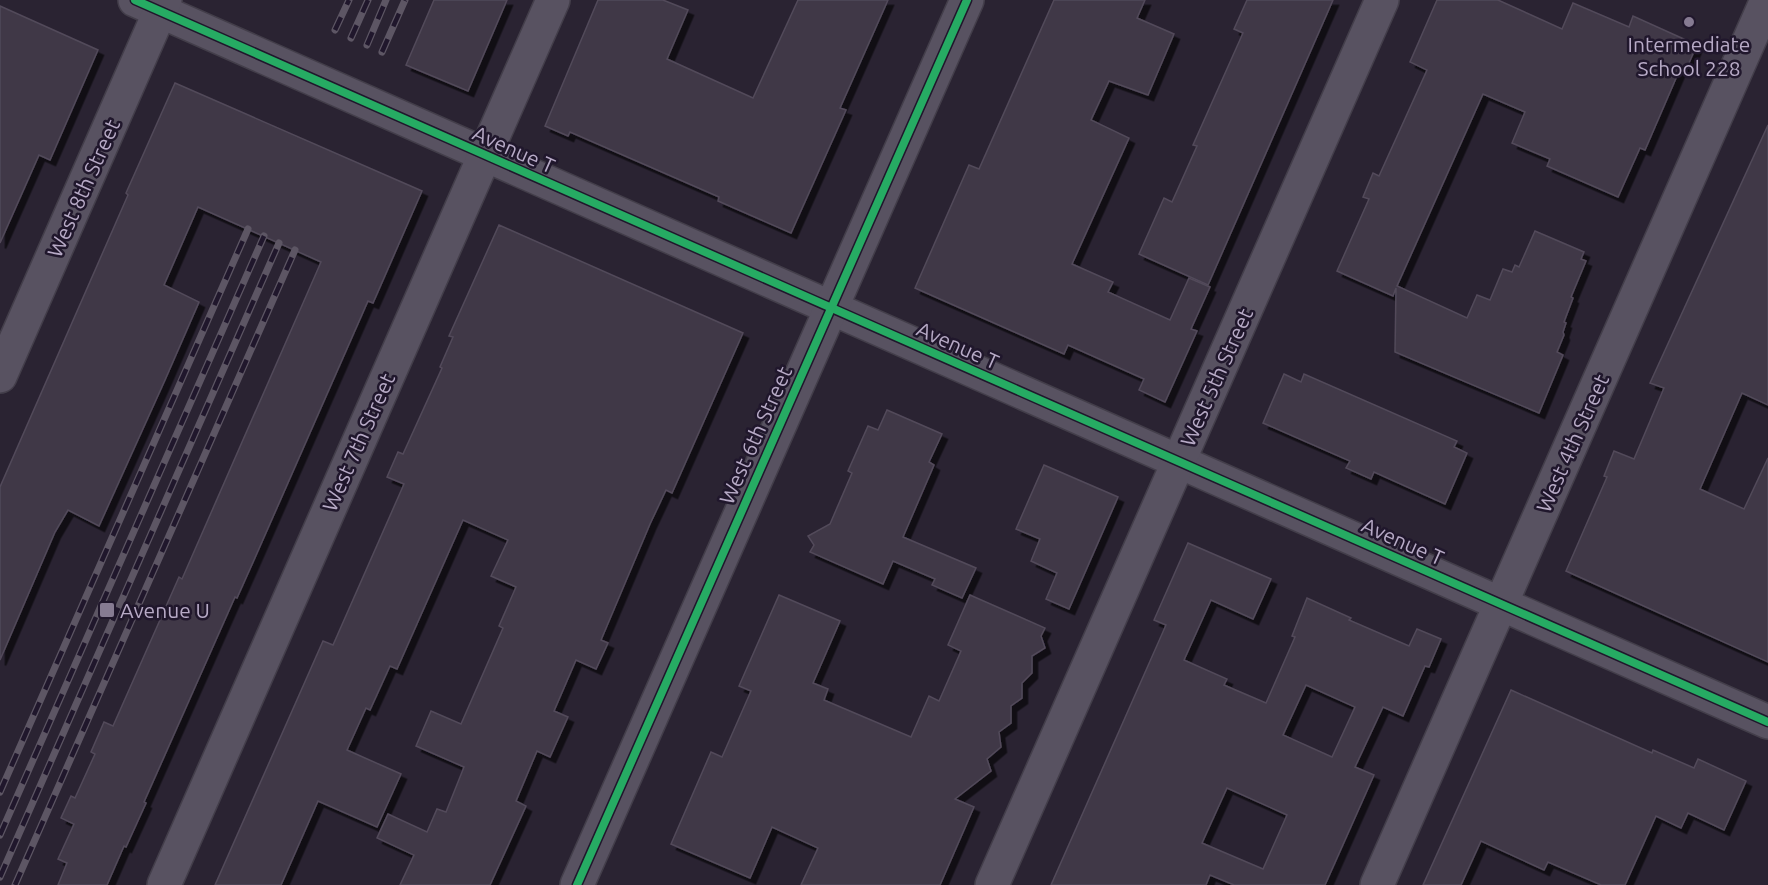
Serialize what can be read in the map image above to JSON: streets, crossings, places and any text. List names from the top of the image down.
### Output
{
  "streets": {
    "street": [
      "Avenue T",
      "West 8th Street",
      "West 5th Street",
      "West 6th Street",
      "West 7th Street",
      "West 4th Street"
    ]
  },
  "crossings": [
    ["Avenue T", "West 8th Street"],
    ["Avenue T", "West 5th Street"],
    ["Avenue T", "West 6th Street"],
    ["Avenue T", "West 7th Street"],
    ["Avenue T", "West 4th Street"]
  ],
  "places": {
    "other": ["Intermediate School 228"],
    "transit": ["Avenue U"]
  }
}
